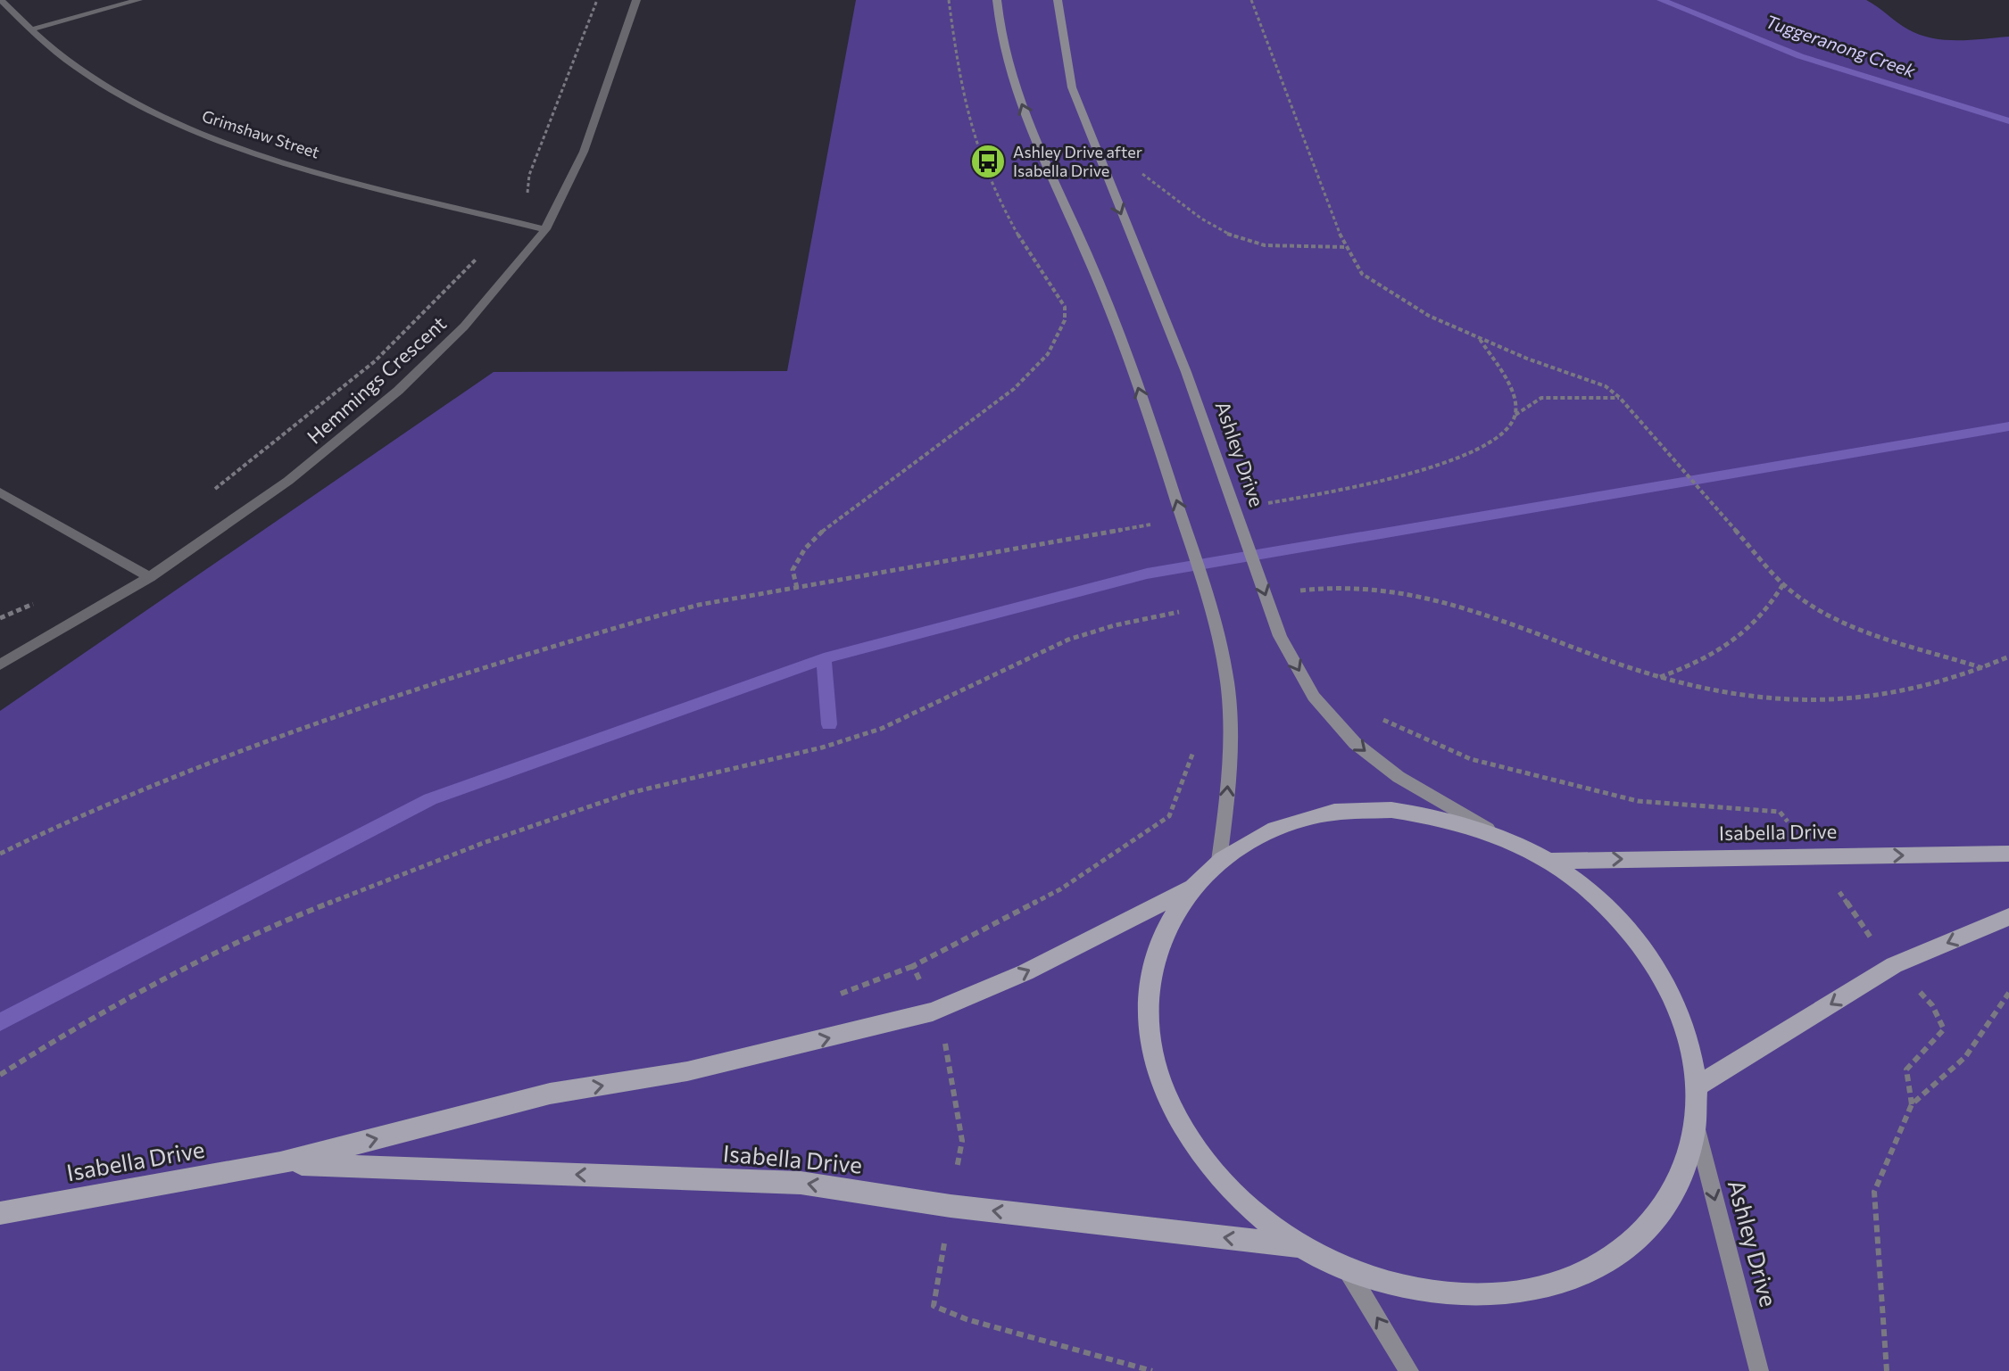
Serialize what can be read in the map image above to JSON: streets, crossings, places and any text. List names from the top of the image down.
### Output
{
  "streets": {
    "main road": ["Ashley Drive", "Isabella Drive"],
    "street": ["Grimshaw Street", "Hemmings Crescent"]
  },
  "crossings": [
    ["Grimshaw Street", "Hemmings Crescent"]
  ],
  "water": ["Tuggeranong Creek"],
  "places": {
    "bus stop": ["Ashley Drive after Isabella Drive"]
  }
}
